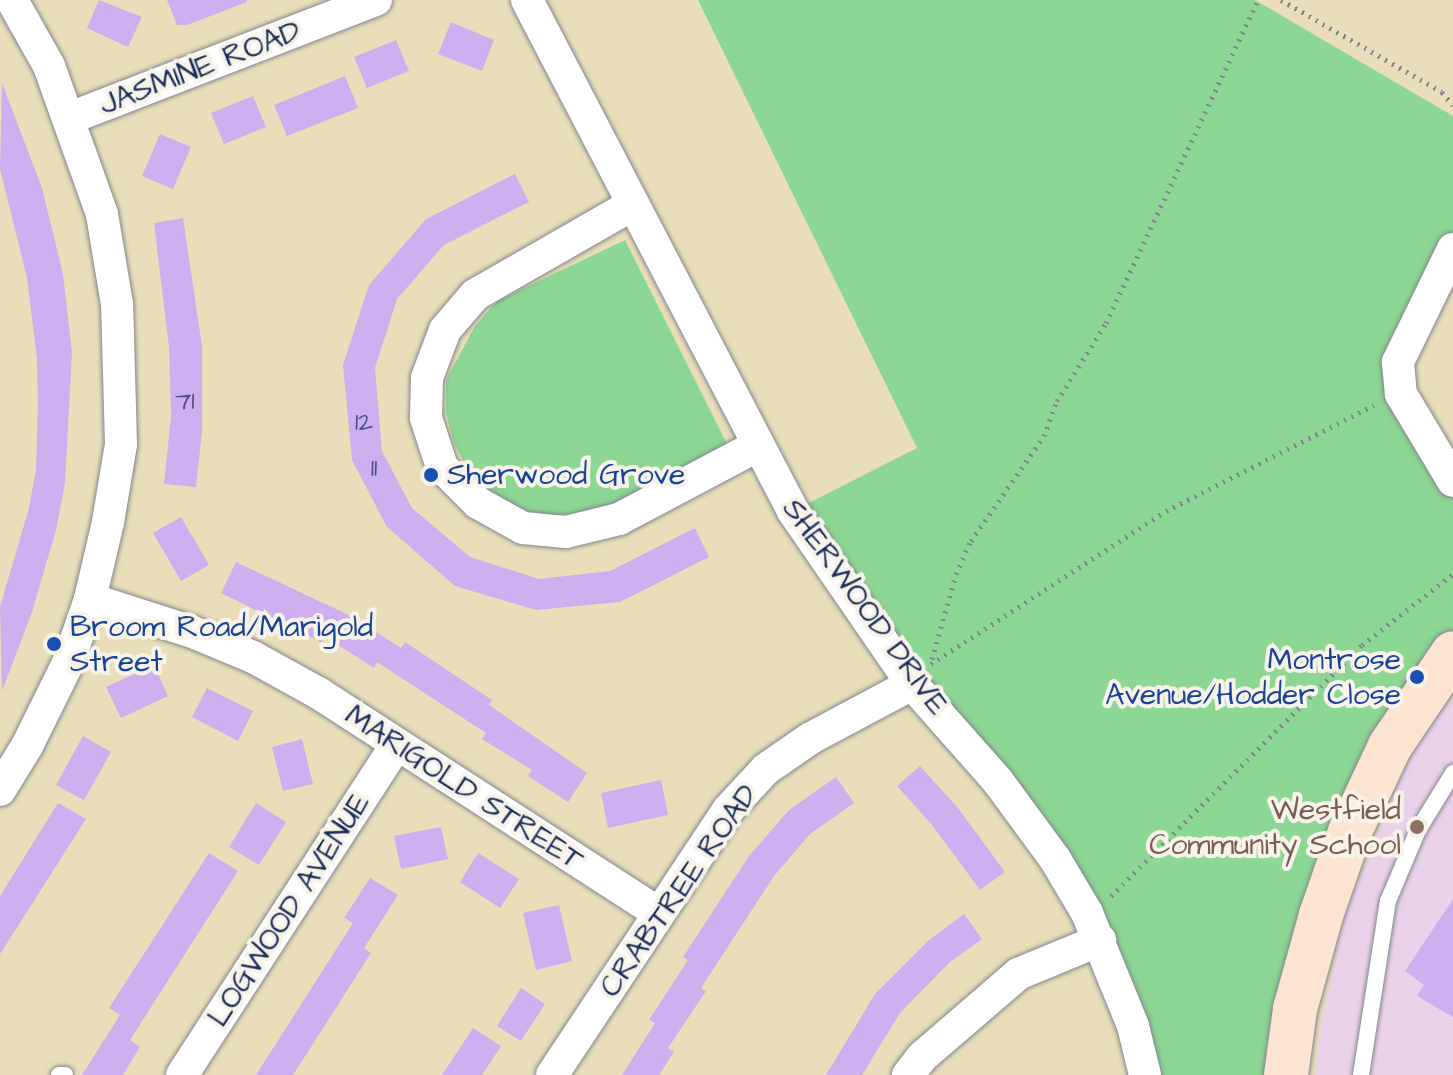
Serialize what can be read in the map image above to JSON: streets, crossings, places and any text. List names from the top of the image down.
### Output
{
  "streets": {
    "street": [
      "JASMINE ROAD",
      "SHERWOOD DRIVE",
      "MARIGOLD STREET",
      "CRABTREE ROAD",
      "LOGWOOD AVENUE"
    ]
  },
  "crossings": [
    ["SHERWOOD DRIVE", "CRABTREE ROAD"],
    ["MARIGOLD STREET", "CRABTREE ROAD"],
    ["MARIGOLD STREET", "LOGWOOD AVENUE"]
  ],
  "places": [
    "Sherwood Grove",
    "Broom Road/Marigold Street",
    "Montrose Avenue/Hodder Close",
    "Westfield Community School"
  ],
  "house_numbers": ["71", "12", "11"]
}
